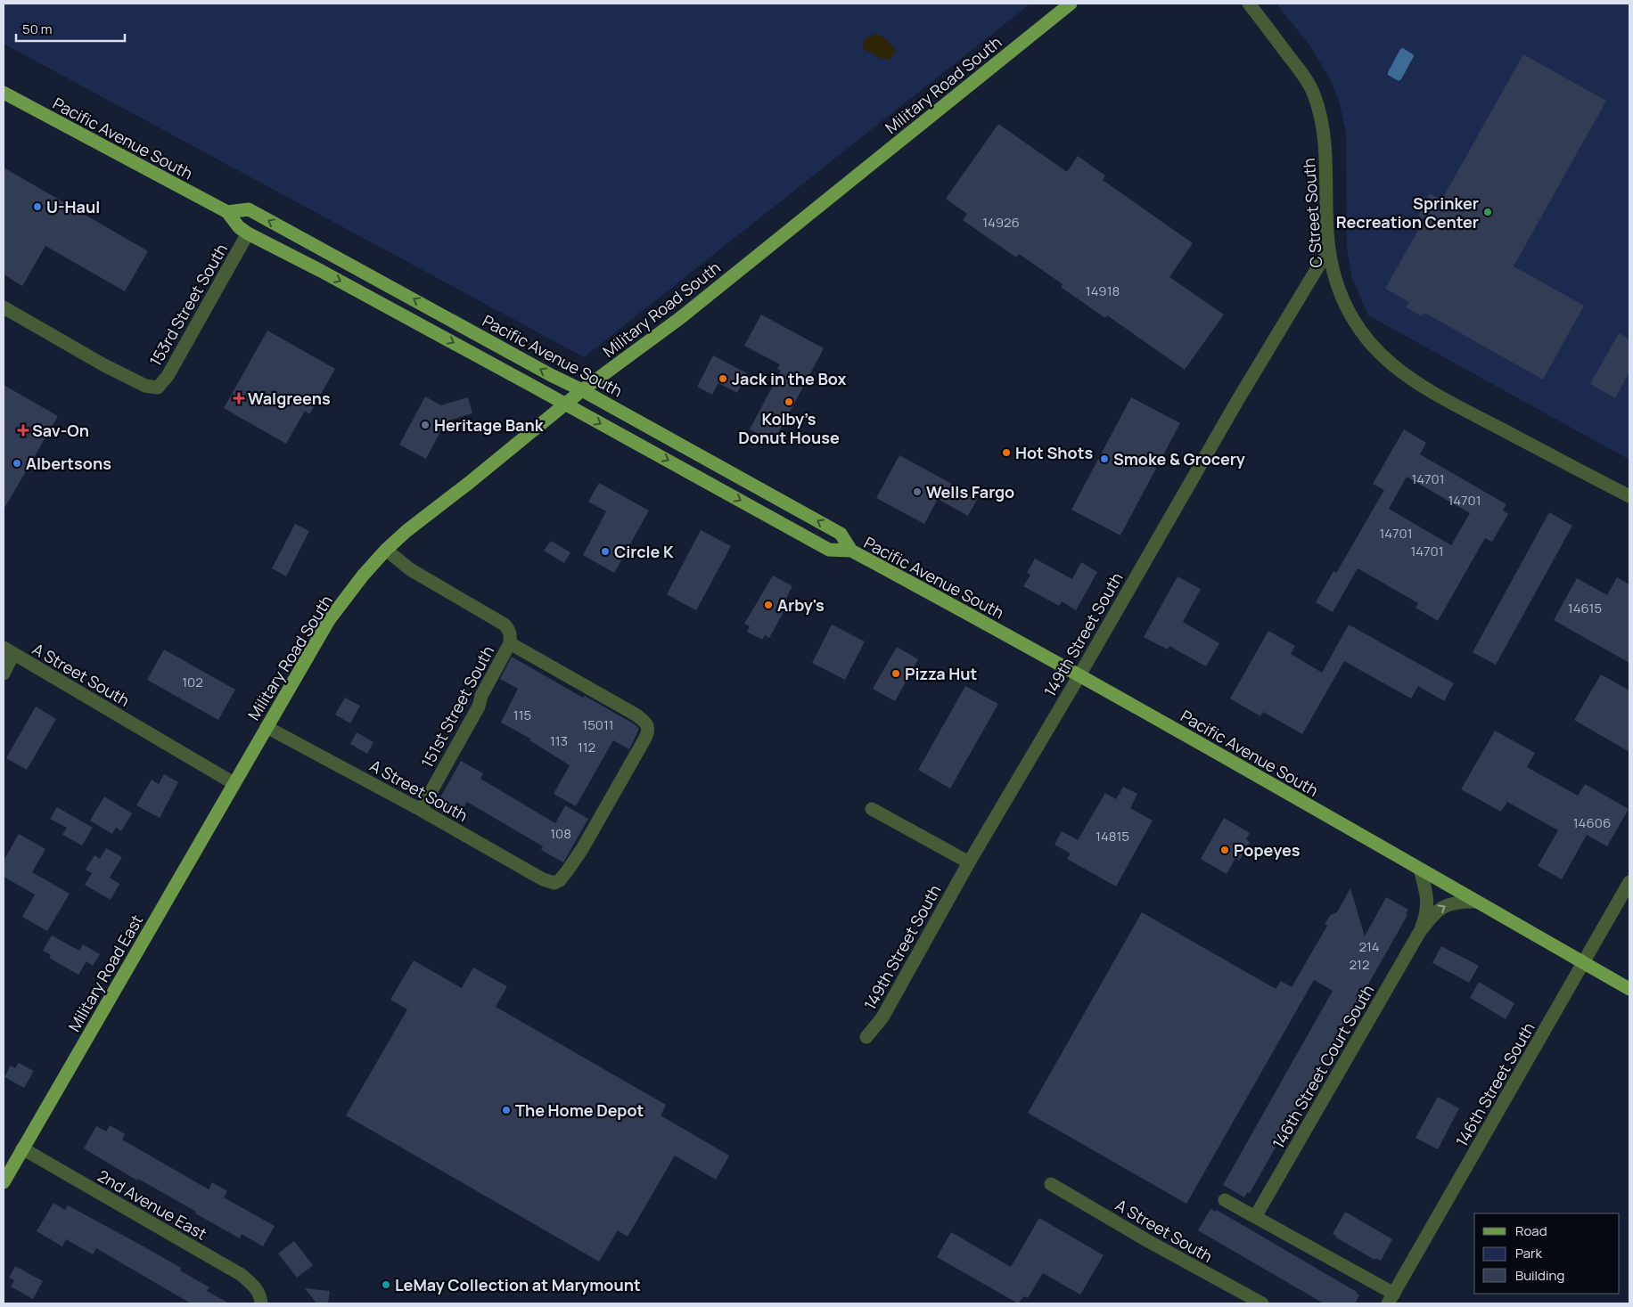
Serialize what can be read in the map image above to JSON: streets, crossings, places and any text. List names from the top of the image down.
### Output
{
  "streets": {
    "main road": ["Military Road South", "Pacific Avenue South", "Military Road East"],
    "street": [
      "C Street South",
      "153rd Street South",
      "149th Street South",
      "A Street South",
      "151st Street South",
      "146th Street Court South",
      "146th Street South",
      "2nd Avenue East"
    ]
  },
  "crossings": [
    ["Military Road South", "Pacific Avenue South"],
    ["Military Road South", "A Street South"],
    ["Military Road South", "Military Road East"],
    ["Pacific Avenue South", "153rd Street South"],
    ["Pacific Avenue South", "149th Street South"],
    ["Pacific Avenue South", "146th Street Court South"],
    ["Pacific Avenue South", "146th Street South"],
    ["C Street South", "149th Street South"],
    ["A Street South", "151st Street South"],
    ["A Street South", "Military Road East"],
    ["Military Road East", "2nd Avenue East"]
  ],
  "places": {
    "other": [
      "U-Haul",
      "Sprinker Recreation Center",
      "Jack in the Box",
      "Kolby’s Donut House",
      "Heritage Bank",
      "Hot Shots",
      "Smoke & Grocery",
      "Albertsons",
      "Wells Fargo",
      "Circle K",
      "Arby's",
      "Pizza Hut",
      "Popeyes",
      "The Home Depot",
      "LeMay Collection at Marymount"
    ],
    "health": ["Walgreens", "Sav-On"]
  },
  "house_numbers": [
    "14926",
    "14918",
    "14701",
    "14701",
    "14701",
    "14701",
    "14615",
    "102",
    "115",
    "15011",
    "113",
    "112",
    "14606",
    "108",
    "14815",
    "214",
    "212"
  ],
  "legend": ["Road", "Park", "Building"],
  "scale_bar": "50 m"
}
